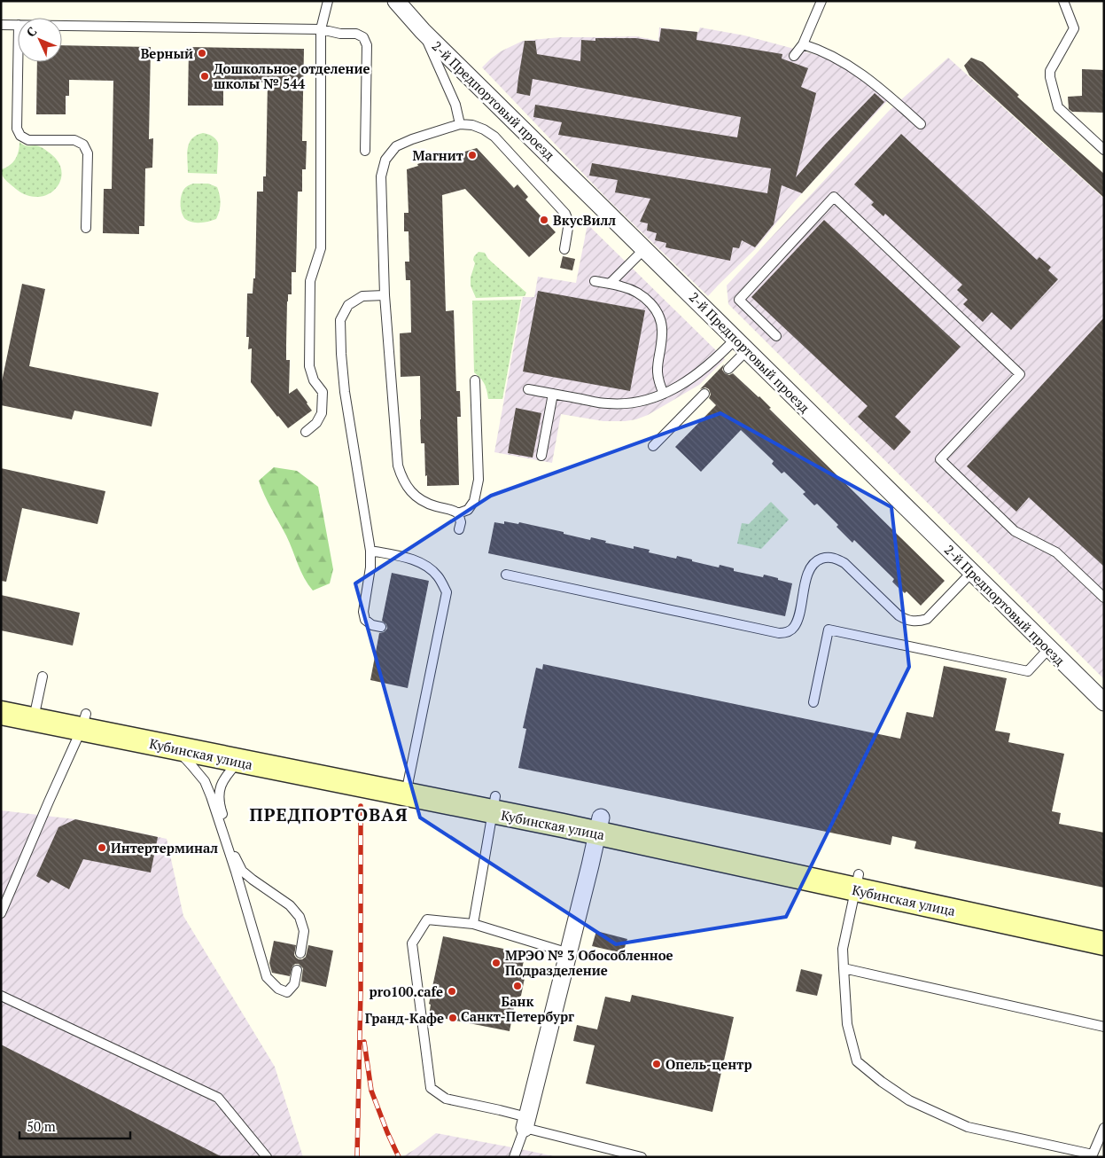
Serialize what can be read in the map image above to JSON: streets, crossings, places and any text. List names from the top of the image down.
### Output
{
  "streets": {
    "main road": ["Кубинская улица"],
    "street": ["2-й Предпортовый проезд"]
  },
  "districts": ["ПРЕДПОРТОВАЯ"],
  "places": [
    "Верный",
    "Дошкольное отделение школы № 544",
    "Магнит",
    "ВкусВилл",
    "Интертерминал",
    "МРЭО № 3 Обособленное Подразделение",
    "Банк Санкт-Петербург",
    "pro100.cafe",
    "Гранд-Кафе",
    "Опель-центр"
  ],
  "scale_bar": "50 m",
  "north": "top left"
}
